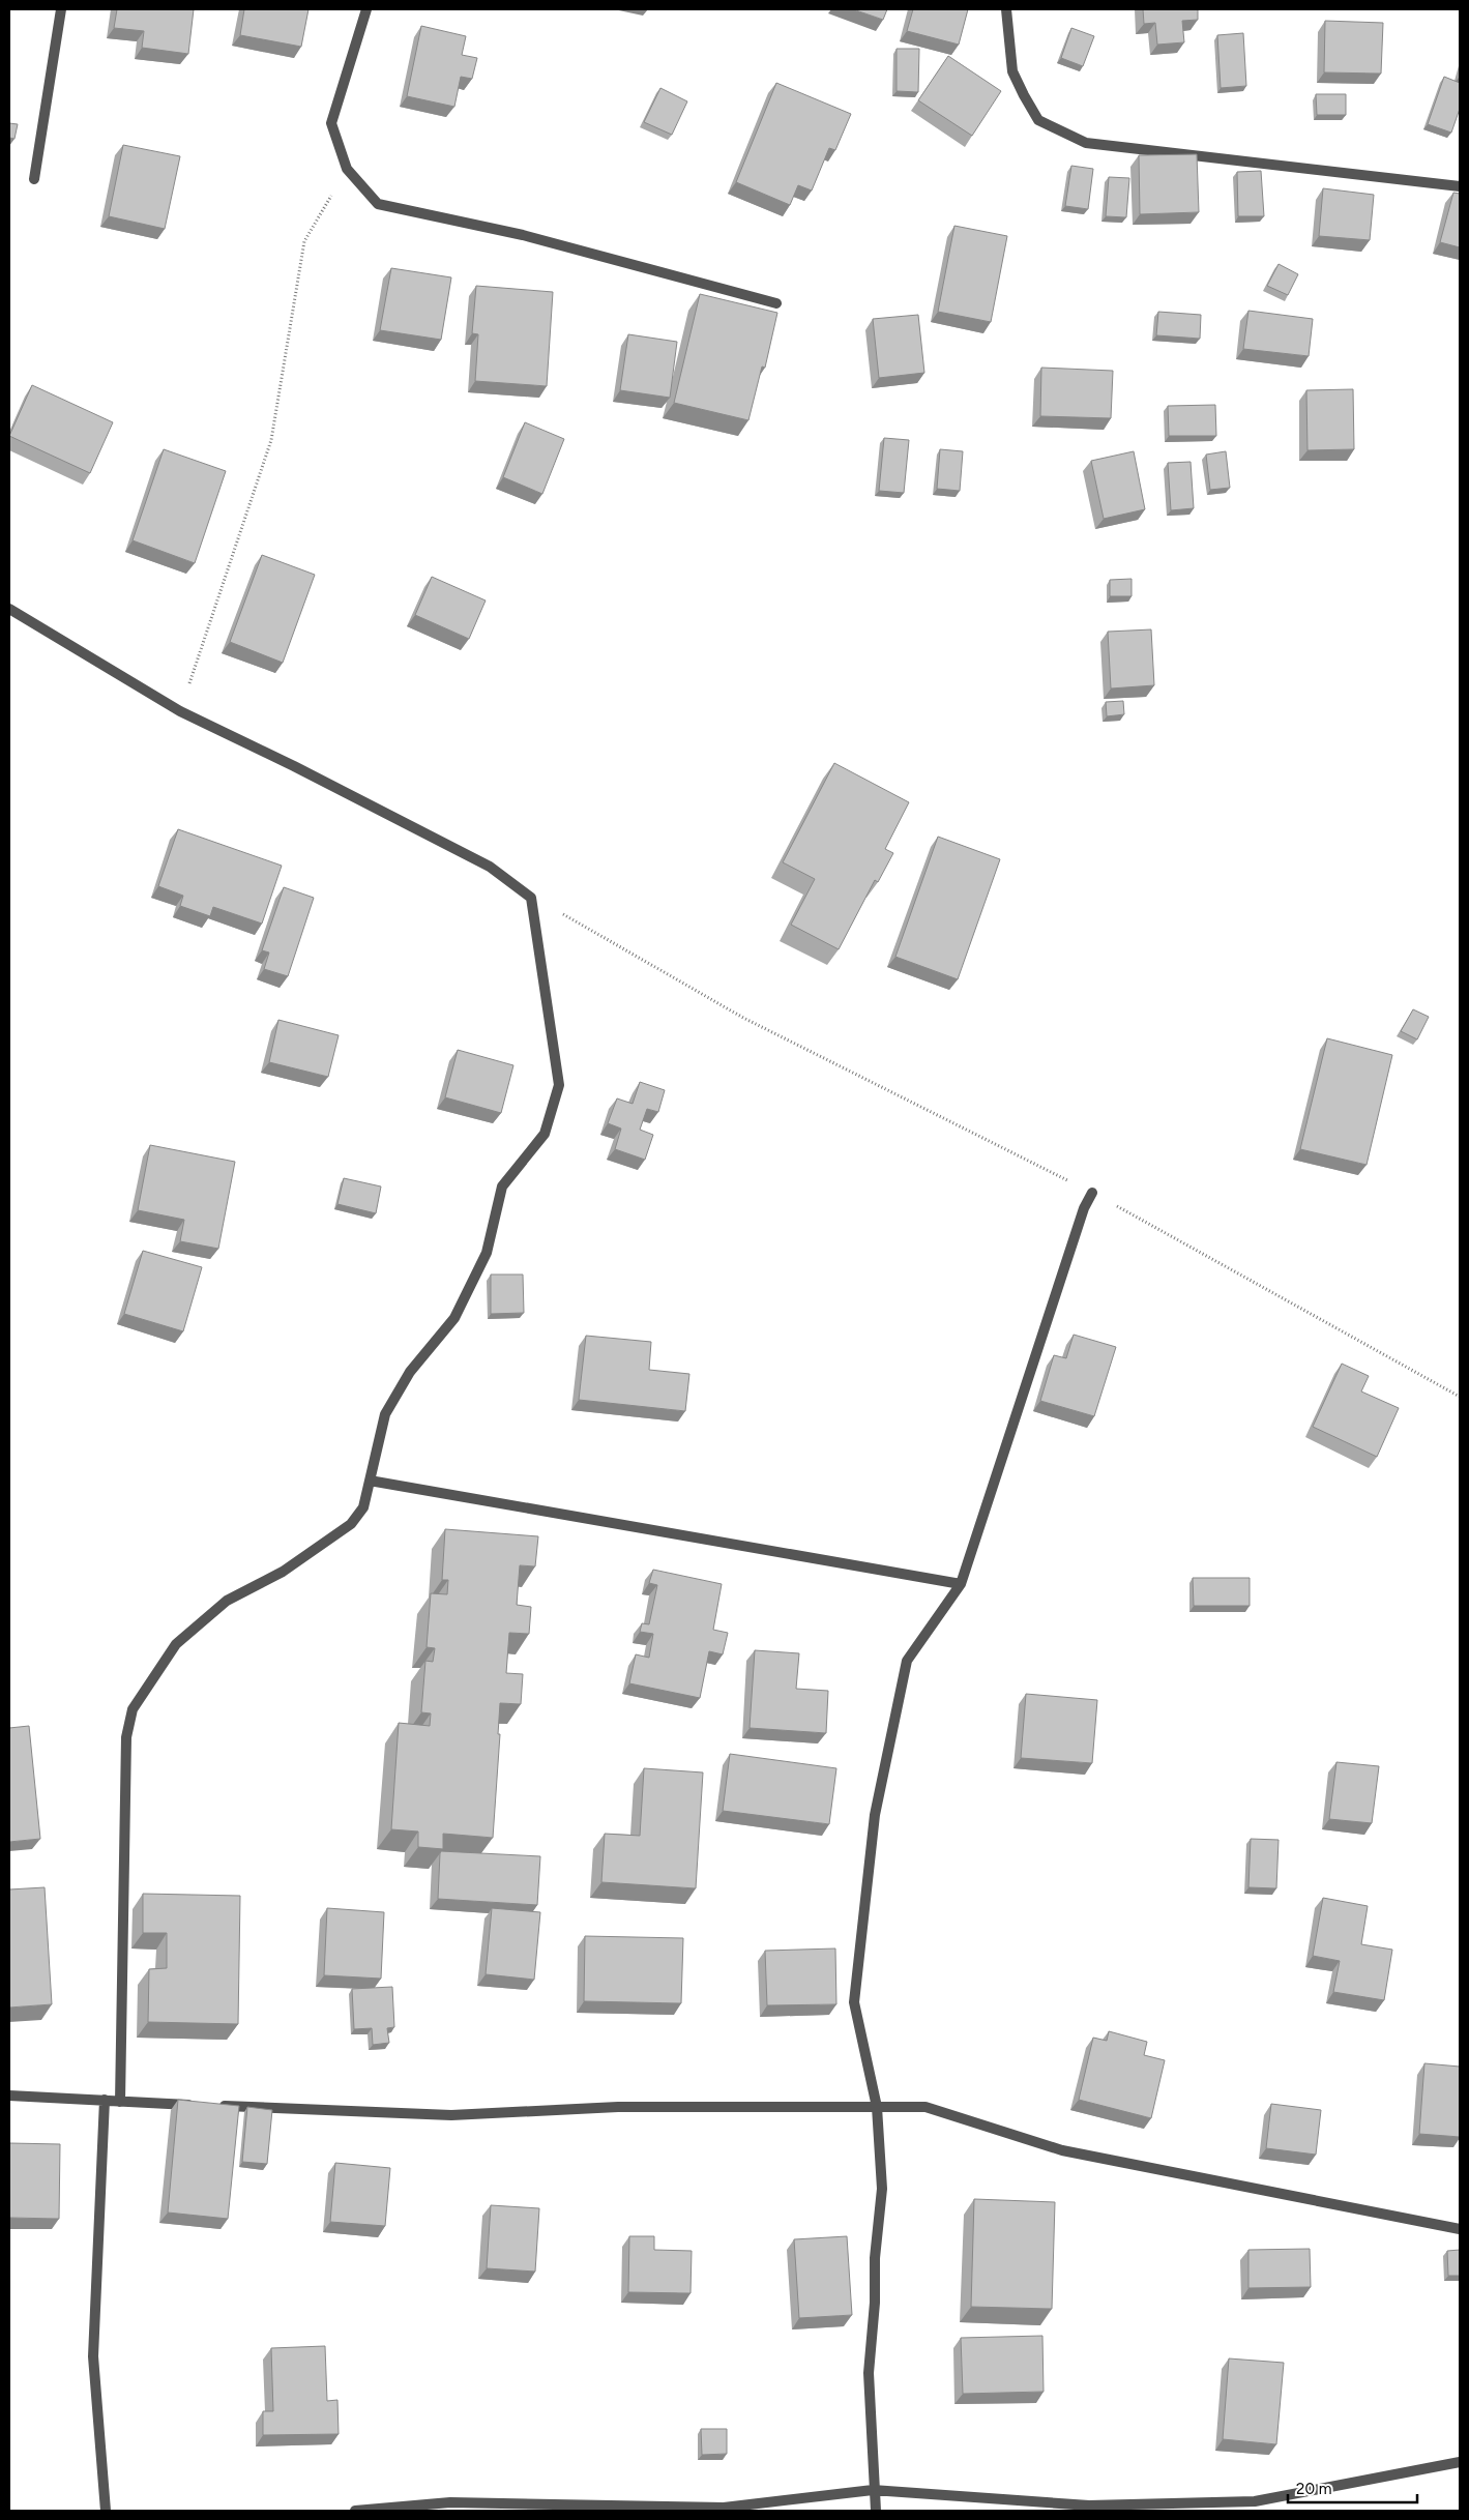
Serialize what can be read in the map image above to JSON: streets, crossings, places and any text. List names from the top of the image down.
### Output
{
  "scale_bar": "20 m"
}
